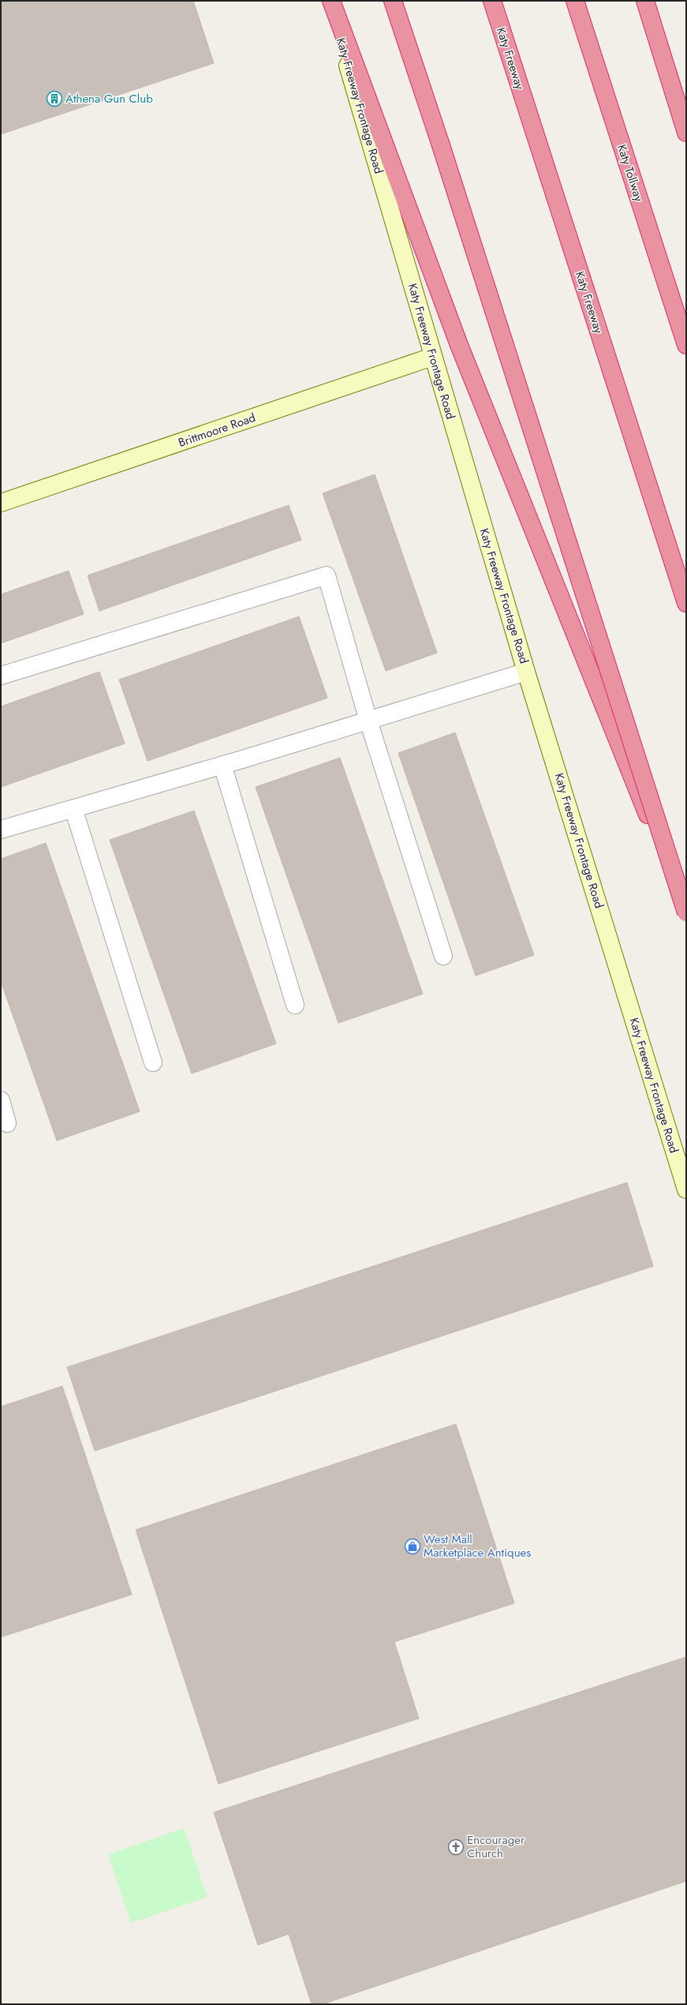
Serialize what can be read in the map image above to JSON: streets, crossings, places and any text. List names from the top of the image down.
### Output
{
  "streets": {
    "highway": ["Katy Freeway", "Katy Tollway"],
    "main road": ["Katy Freeway Frontage Road", "Brittmoore Road"]
  },
  "crossings": [
    ["Katy Freeway Frontage Road", "Brittmoore Road"]
  ],
  "places": {
    "building": ["Athena Gun Club"],
    "shop": ["West Mall Marketplace Antiques"],
    "church": ["Encourager Church"]
  }
}
